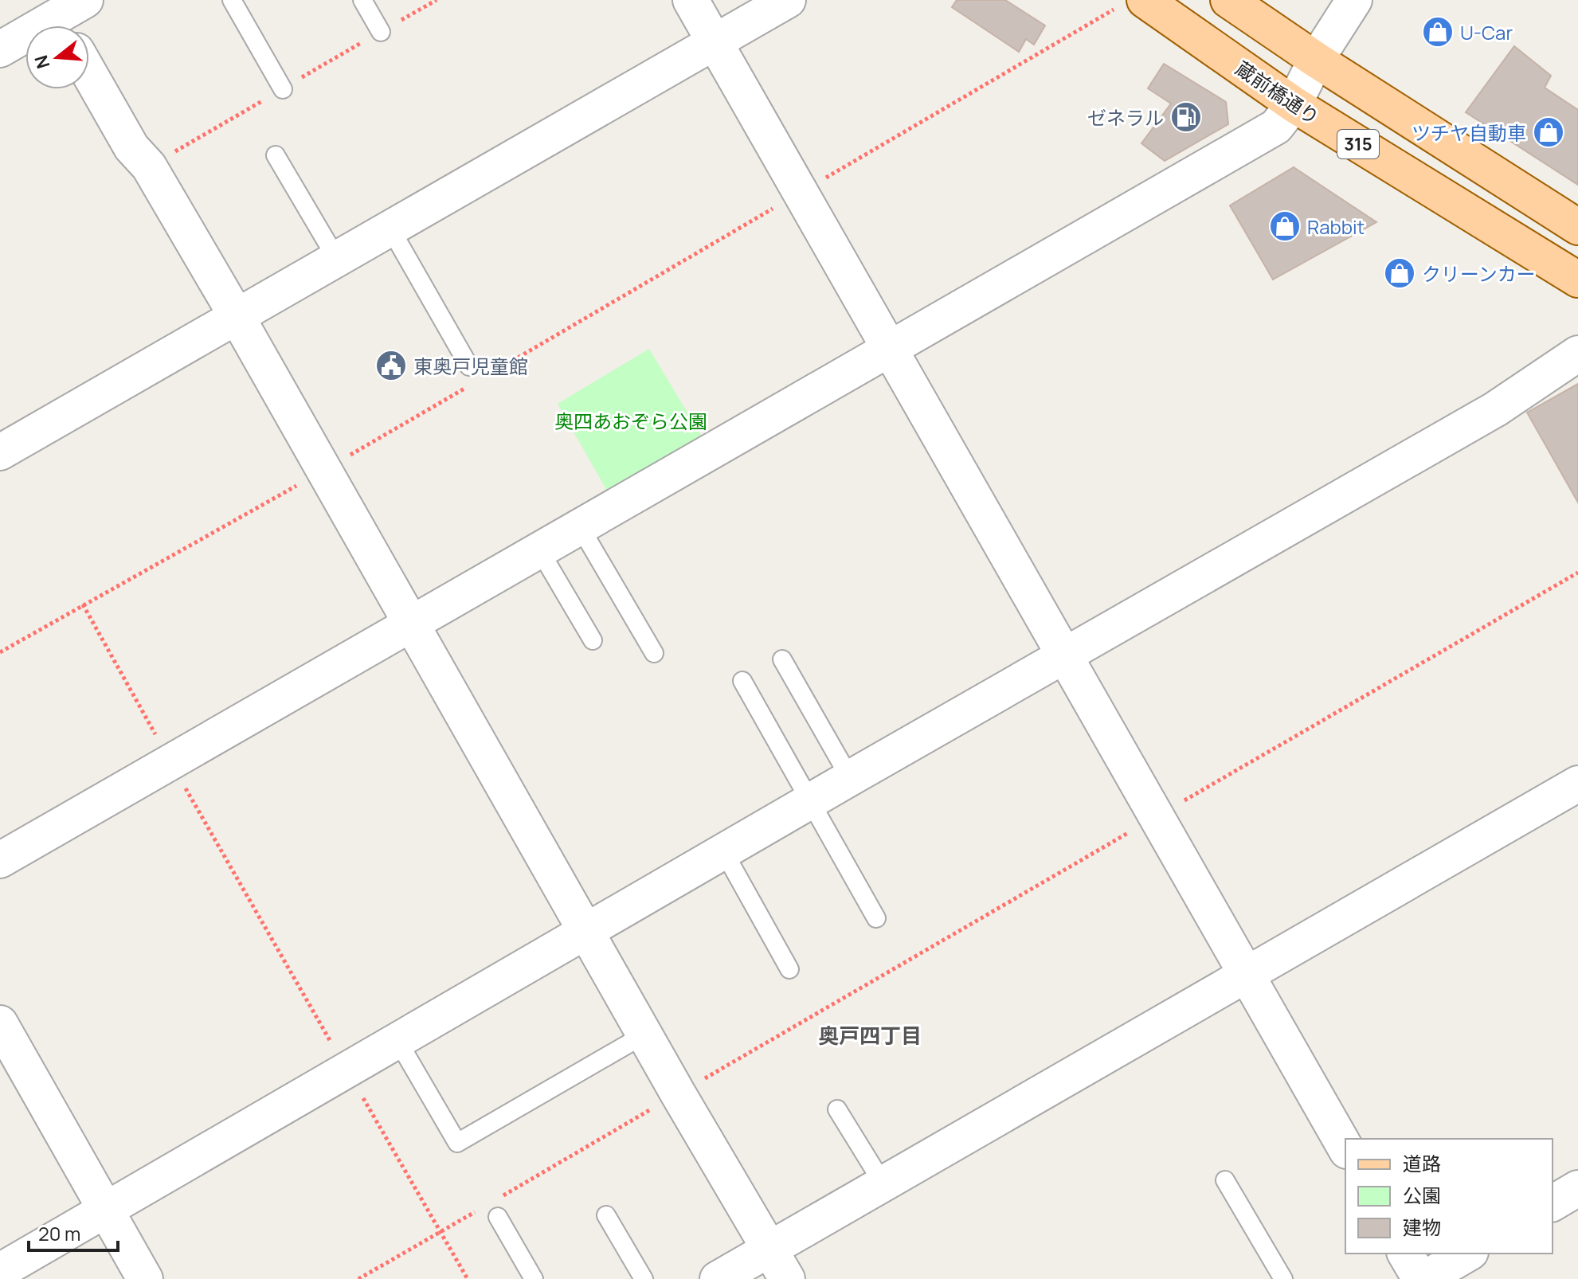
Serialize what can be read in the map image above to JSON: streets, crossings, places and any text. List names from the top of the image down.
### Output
{
  "streets": {
    "main road": ["蔵前橋通り", "315"]
  },
  "districts": ["奥戸四丁目"],
  "parks": ["奥四あおぞら公園"],
  "places": {
    "shop": [
      "U-Car",
      "ツチヤ自動車",
      "Rabbit",
      "クリーンカー"
    ],
    "fuel station": ["ゼネラル"],
    "public building": ["東奥戸児童館"]
  },
  "legend": ["道路", "公園", "建物"],
  "scale_bar": "20 m",
  "north": "left"
}
